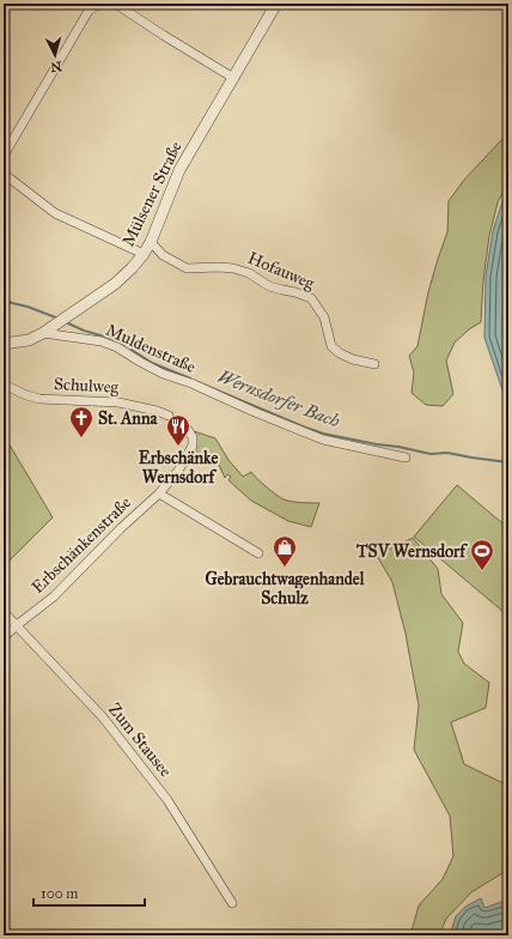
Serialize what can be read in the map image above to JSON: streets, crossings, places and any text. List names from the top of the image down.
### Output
{
  "streets": {
    "street": [
      "Mülsener Straße",
      "Hofauweg",
      "Muldenstraße",
      "Schulweg",
      "Erbschänkenstraße",
      "Zum Stausee"
    ]
  },
  "crossings": [
    ["Mülsener Straße", "Hofauweg"],
    ["Mülsener Straße", "Muldenstraße"],
    ["Erbschänkenstraße", "Zum Stausee"]
  ],
  "water": ["Wernsdorfer Bach"],
  "places": {
    "church": ["St. Anna"],
    "restaurant": ["Erbschänke Wernsdorf"],
    "shop": ["Gebrauchtwagenhandel Schulz"],
    "sports": ["TSV Wernsdorf"]
  },
  "scale_bar": "100 m",
  "north": "bottom"
}
